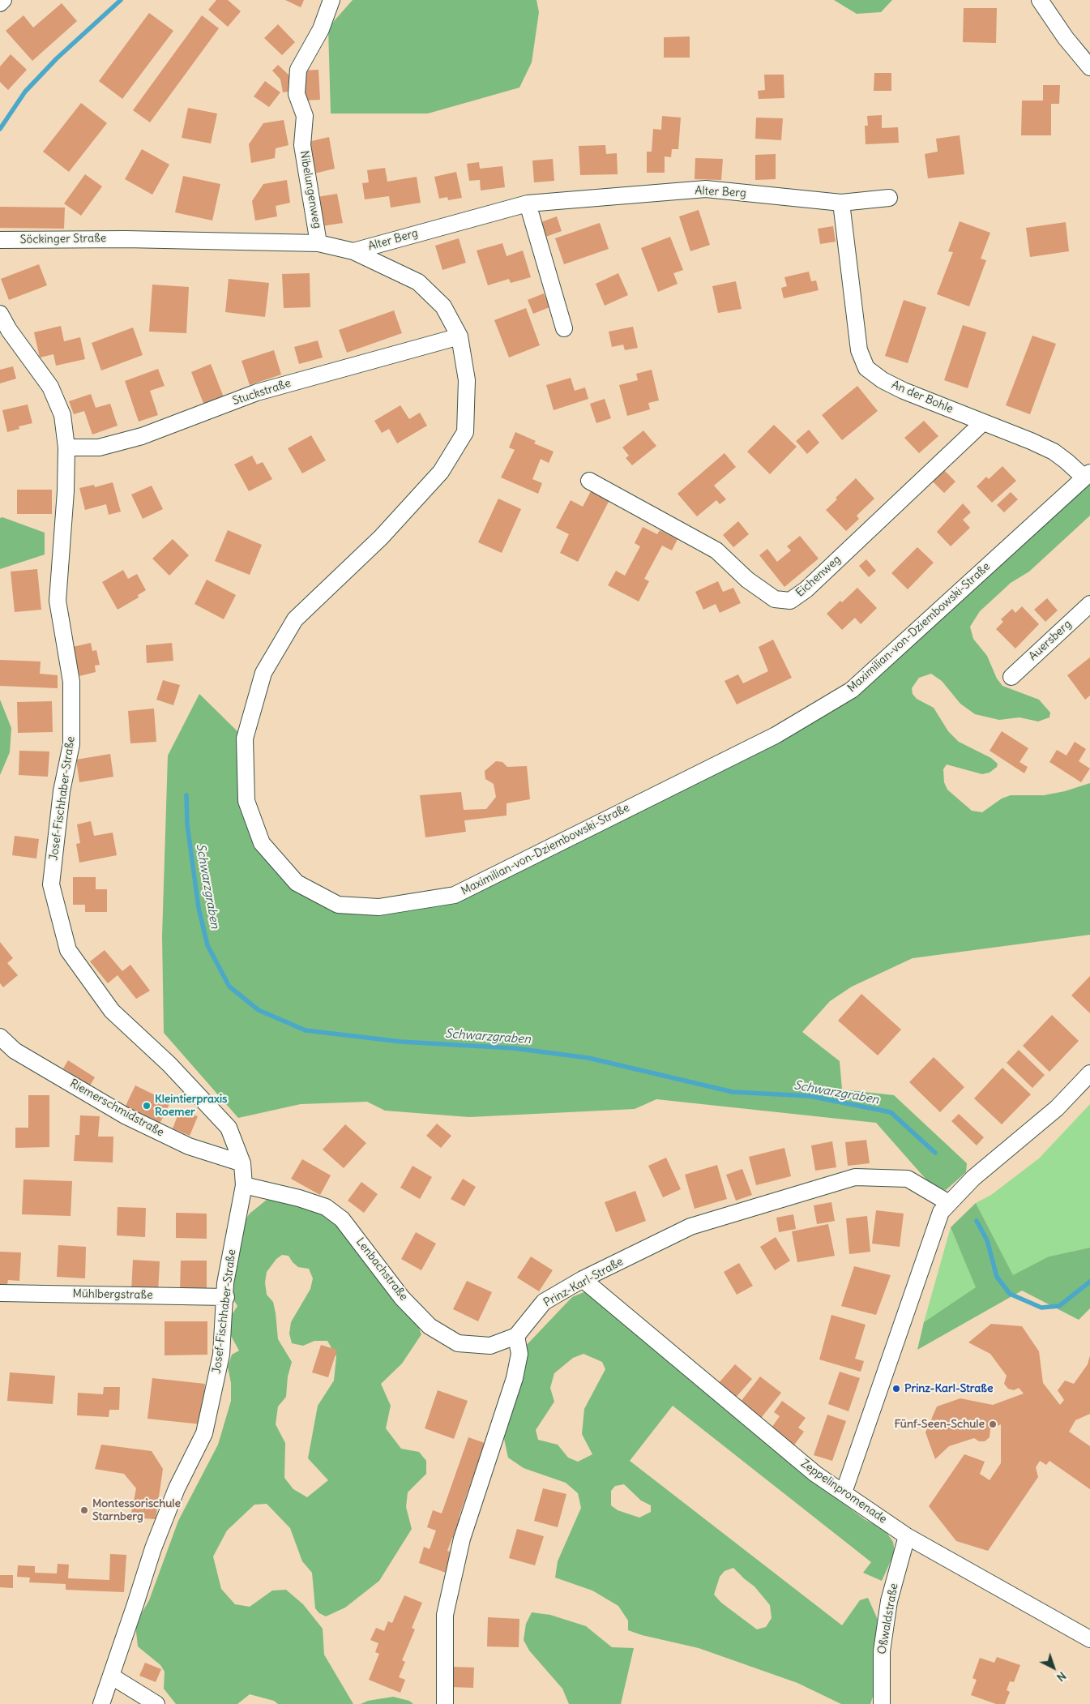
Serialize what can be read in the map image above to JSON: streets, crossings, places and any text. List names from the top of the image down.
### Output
{
  "streets": {
    "street": [
      "Nibelungenweg",
      "Alter Berg",
      "Söckinger Straße",
      "Stuckstraße",
      "An der Bohle",
      "Eichenweg",
      "Maximilian-von-Dziembowski-Straße",
      "Auersberg",
      "Josef-Fischhaber-Straße",
      "Riemerschmidstraße",
      "Lenbachstraße",
      "Prinz-Karl-Straße",
      "Mühlbergstraße",
      "Zeppelinpromenade",
      "Oßwaldstraße"
    ]
  },
  "crossings": [
    ["Nibelungenweg", "Maximilian-von-Dziembowski-Straße"],
    ["Alter Berg", "An der Bohle"],
    ["Alter Berg", "Maximilian-von-Dziembowski-Straße"],
    ["Söckinger Straße", "Maximilian-von-Dziembowski-Straße"],
    ["Stuckstraße", "Maximilian-von-Dziembowski-Straße"],
    ["Stuckstraße", "Josef-Fischhaber-Straße"],
    ["An der Bohle", "Eichenweg"],
    ["An der Bohle", "Maximilian-von-Dziembowski-Straße"],
    ["Josef-Fischhaber-Straße", "Riemerschmidstraße"],
    ["Josef-Fischhaber-Straße", "Lenbachstraße"],
    ["Josef-Fischhaber-Straße", "Mühlbergstraße"],
    ["Lenbachstraße", "Prinz-Karl-Straße"],
    ["Prinz-Karl-Straße", "Zeppelinpromenade"],
    ["Zeppelinpromenade", "Oßwaldstraße"]
  ],
  "water": ["Schwarzgraben"],
  "places": [
    "Kleintierpraxis Roemer",
    "Prinz-Karl-Straße",
    "Fünf-Seen-Schule",
    "Montessorischule Starnberg"
  ],
  "north": "bottom right"
}
